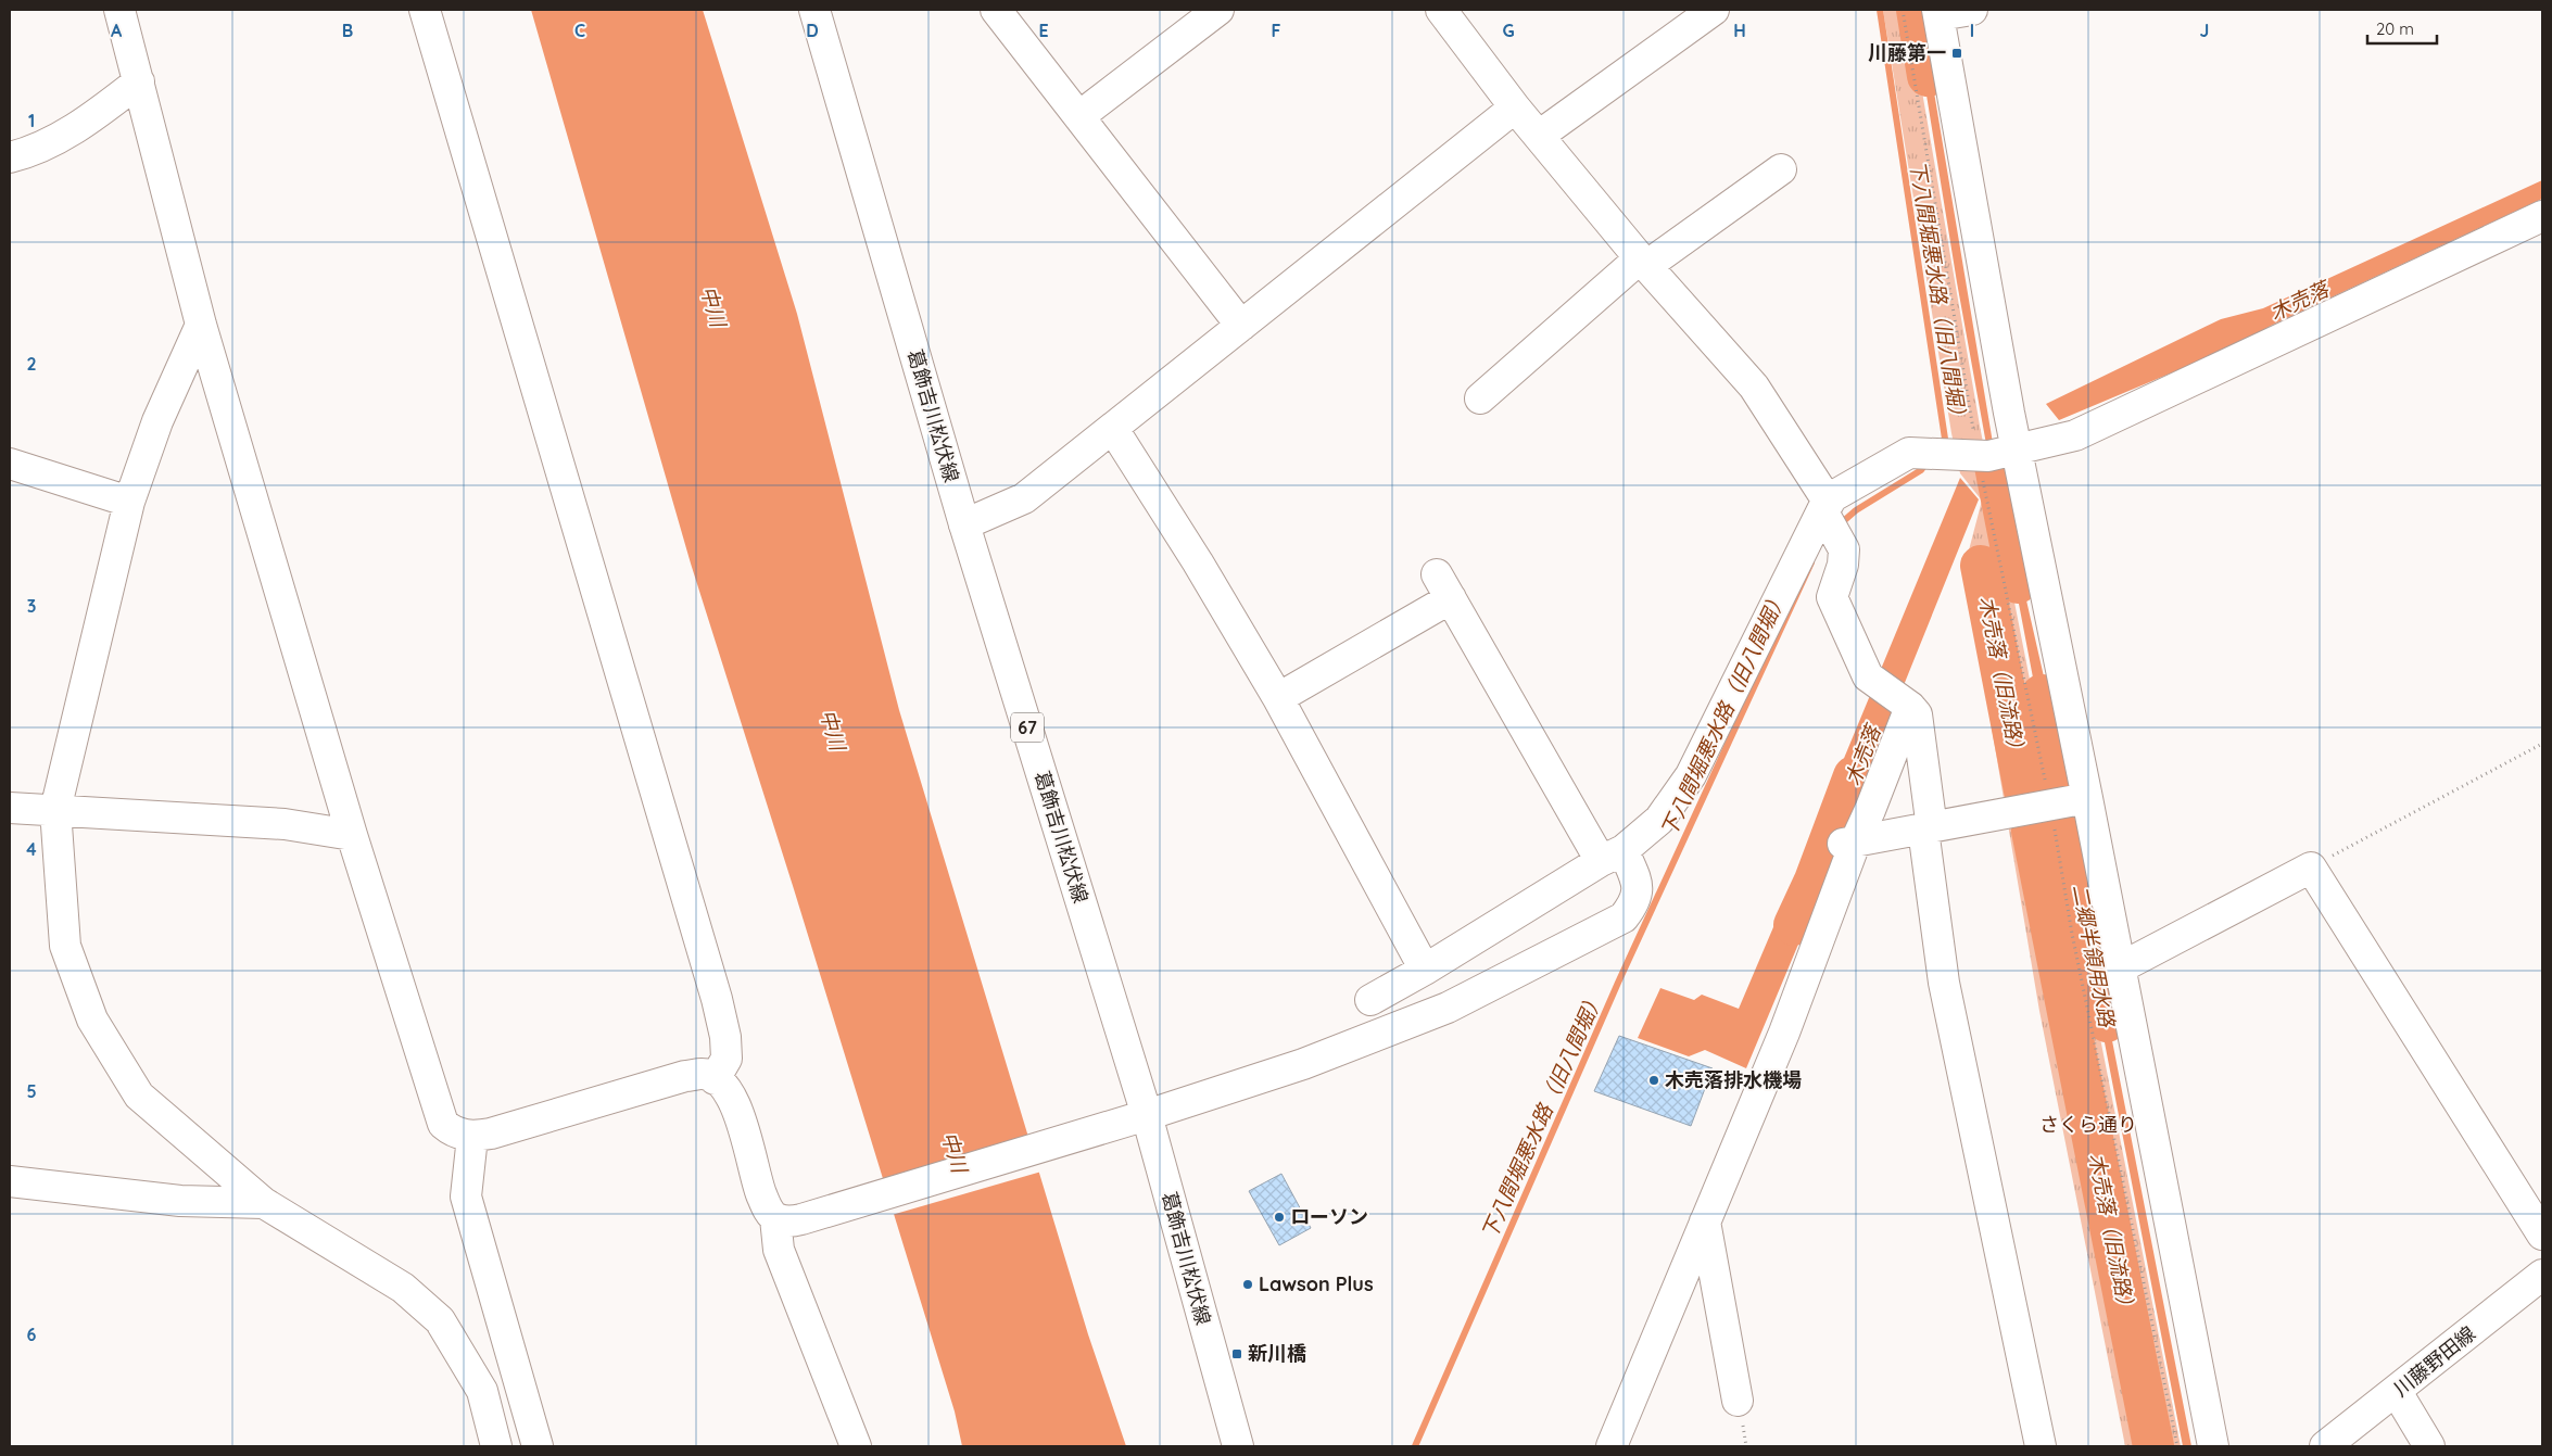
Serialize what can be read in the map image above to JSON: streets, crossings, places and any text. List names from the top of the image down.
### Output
{
  "streets": {
    "street": ["葛飾吉川松伏線", "67", "川藤野田線"]
  },
  "water": [
    "下八間堀悪水路（旧八間堀）",
    "木売落",
    "中川",
    "木売落（旧流路）",
    "二郷半領用水路"
  ],
  "parks": ["さくら通り"],
  "places": {
    "transit": ["川藤第一", "新川橋"],
    "other": ["木売落排水機場", "ローソン", "Lawson Plus"]
  },
  "scale_bar": "20 m",
  "grid": {
    "columns": [
      "A",
      "B",
      "C",
      "D",
      "E",
      "F",
      "G",
      "H",
      "I",
      "J"
    ],
    "rows": [
      "1",
      "2",
      "3",
      "4",
      "5",
      "6"
    ]
  }
}
